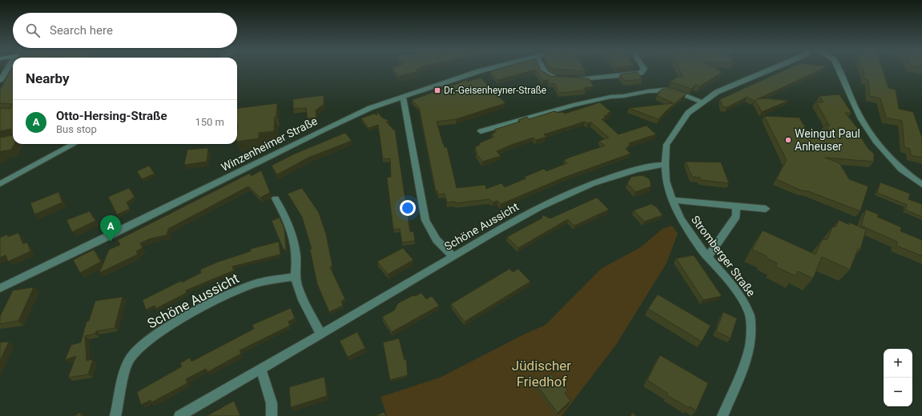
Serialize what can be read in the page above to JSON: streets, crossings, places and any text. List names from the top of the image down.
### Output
{
  "streets": {
    "street": ["Winzenheimer Straße", "Schöne Aussicht", "Stromberger Straße"]
  },
  "crossings": [
    ["Schöne Aussicht", "Stromberger Straße"]
  ],
  "parks": ["Jüdischer Friedhof"],
  "places": {
    "transit": ["Dr.-Geisenheyner-Straße"],
    "other": ["Weingut Paul Anheuser"]
  },
  "page": {
    "search": "Search here",
    "heading": "Nearby",
    "list": [
      {
        "mark": "A",
        "name": "Otto-Hersing-Straße",
        "note": "Bus stop",
        "value": "150 m"
      }
    ],
    "pins": "A",
    "map_buttons": ["+", "−"]
  }
}
